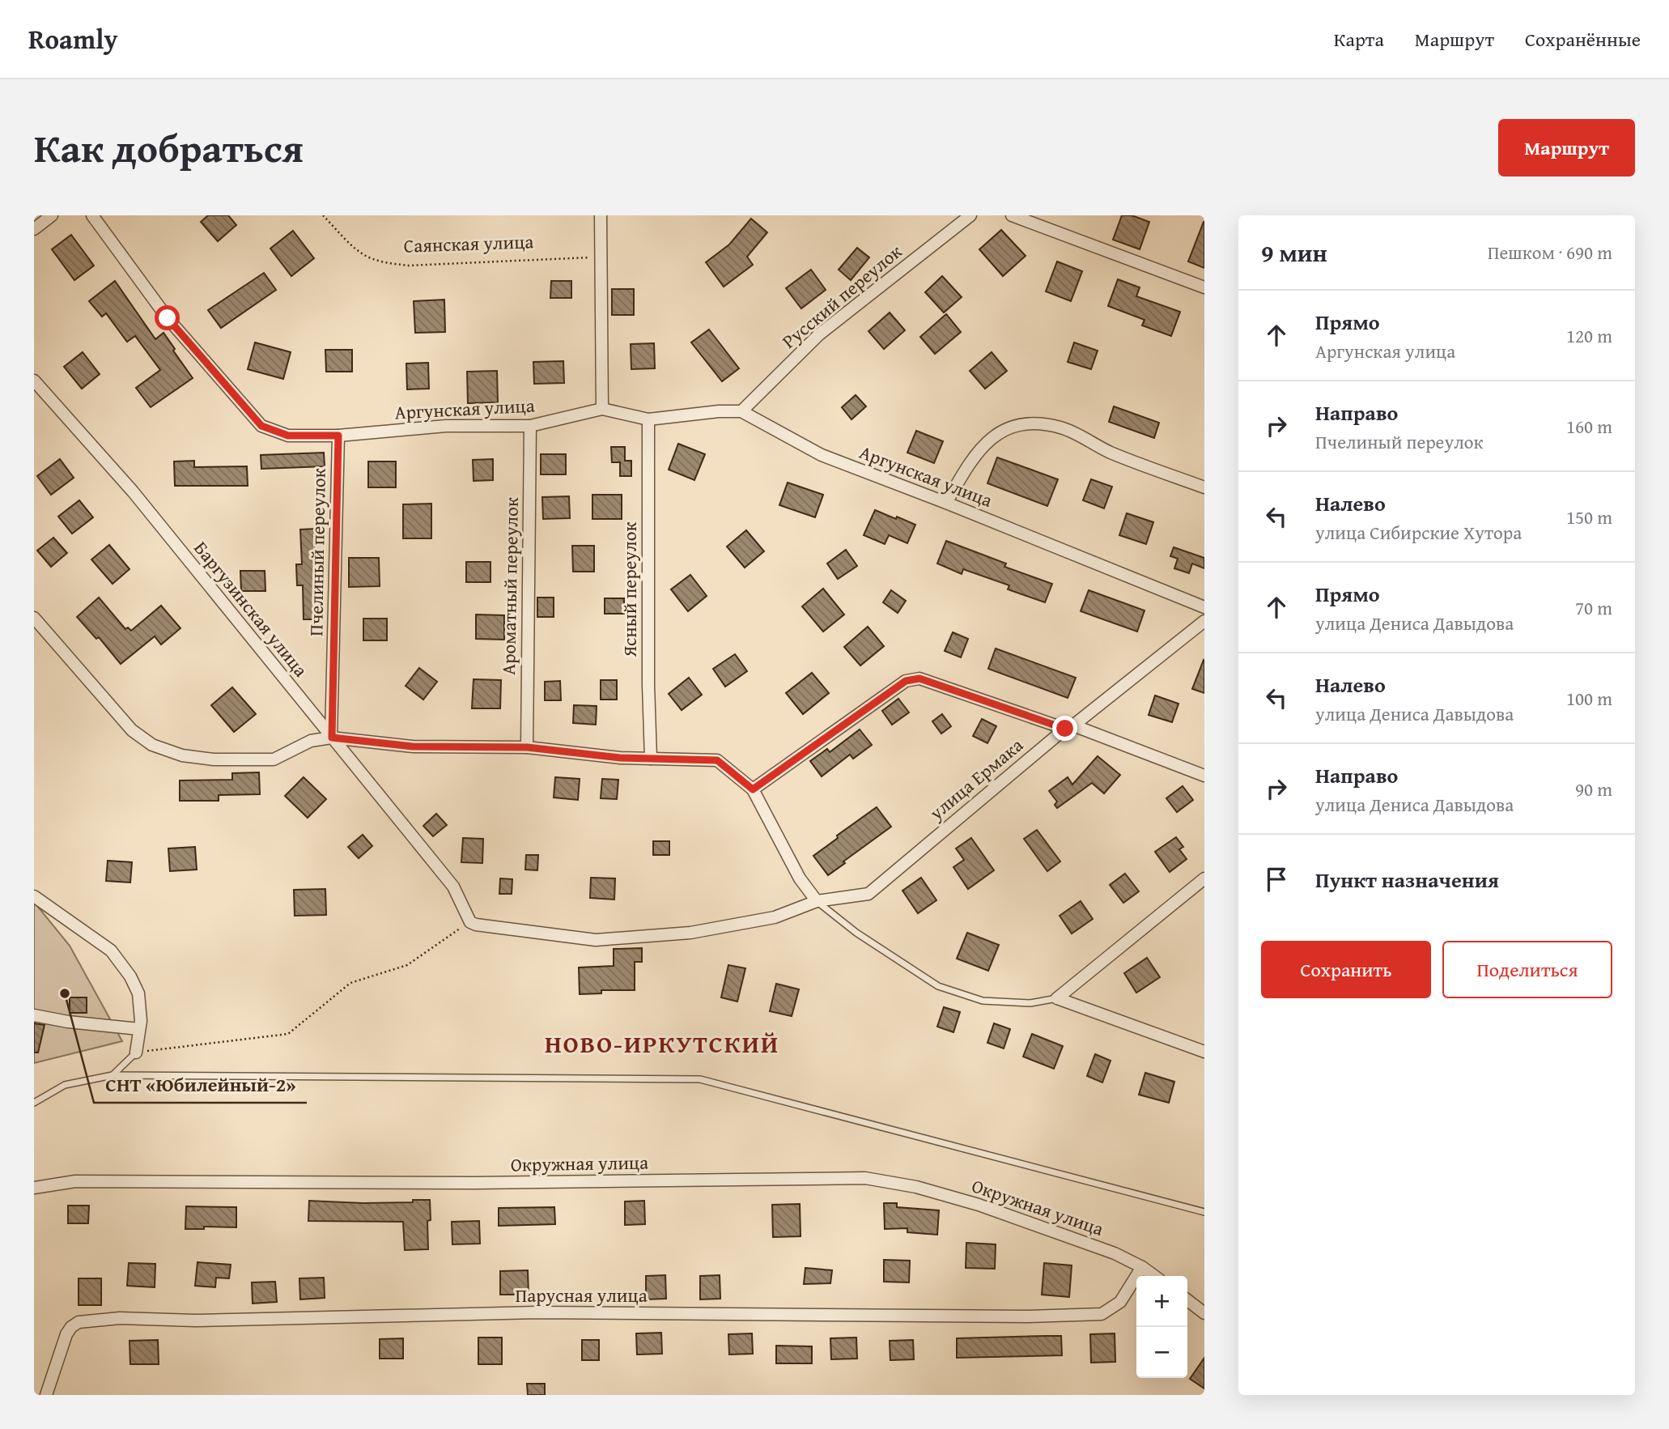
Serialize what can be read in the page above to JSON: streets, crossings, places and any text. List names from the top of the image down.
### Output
{
  "streets": {
    "street": [
      "Русский переулок",
      "Аргунская улица",
      "Пчелиный переулок",
      "Ароматный переулок",
      "Ясный переулок",
      "Баргузинская улица",
      "улица Ермака",
      "Окружная улица",
      "Парусная улица"
    ],
    "path": ["Саянская улица"]
  },
  "crossings": [
    ["Русский переулок", "Аргунская улица"],
    ["Аргунская улица", "Пчелиный переулок"],
    ["Аргунская улица", "Ароматный переулок"],
    ["Аргунская улица", "Ясный переулок"],
    ["Пчелиный переулок", "Баргузинская улица"],
    ["Баргузинская улица", "улица Ермака"],
    ["Окружная улица", "Парусная улица"]
  ],
  "districts": ["НОВО-ИРКУТСКИЙ"],
  "places": ["СНТ «Юбилейный-2»"],
  "page": {
    "header": "Roamly",
    "nav": ["Карта", "Маршрут", "Сохранённые"],
    "title": "Как добраться",
    "buttons": [
      "Маршрут",
      ["Сохранить", "Поделиться"]
    ],
    "heading": ["9 мин", "Пешком · 690 m"],
    "list": [
      ["Прямо", "Аргунская улица", "120 m"],
      ["Направо", "Пчелиный переулок", "160 m"],
      ["Налево", "улица Сибирские Хутора", "150 m"],
      ["Прямо", "улица Дениса Давыдова", "70 m"],
      ["Налево", "улица Дениса Давыдова", "100 m"],
      ["Направо", "улица Дениса Давыдова", "90 m"],
      "Пункт назначения"
    ],
    "map_buttons": ["+", "−"]
  }
}
